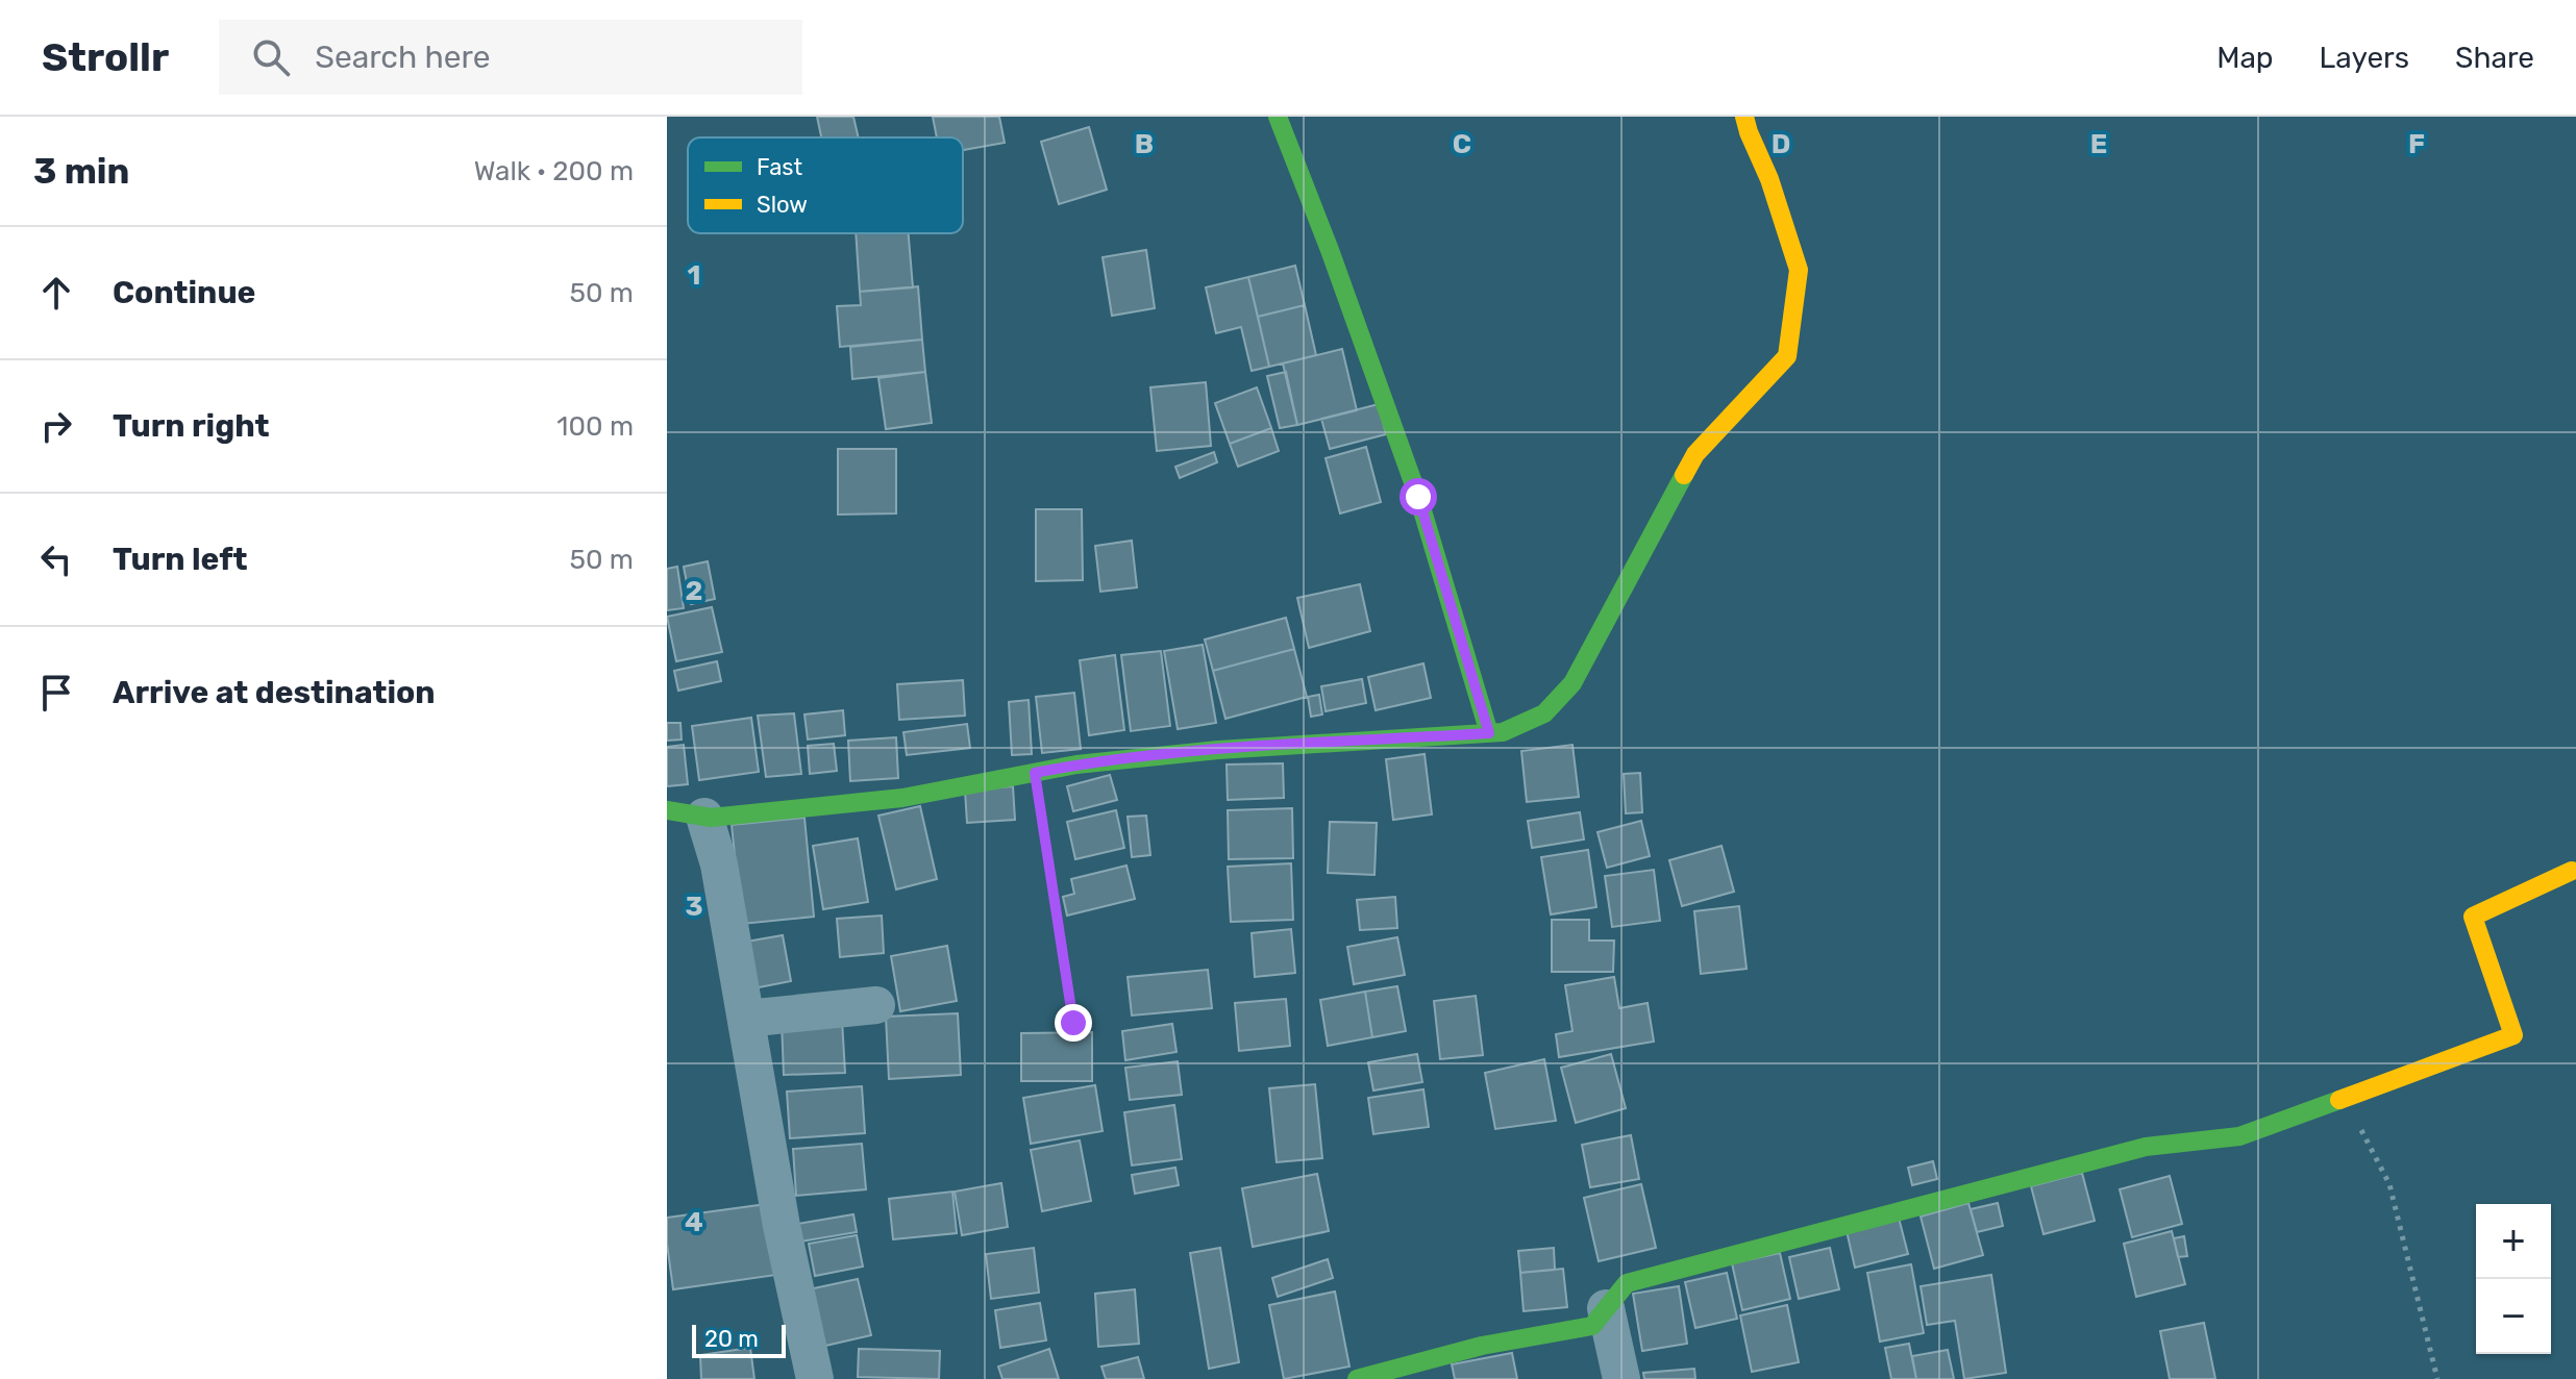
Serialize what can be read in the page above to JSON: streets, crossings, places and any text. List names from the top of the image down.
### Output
{
  "legend": ["Fast", "Slow"],
  "scale_bar": "20 m",
  "page": {
    "header": "Strollr",
    "search": "Search here",
    "nav": ["Map", "Layers", "Share"],
    "heading": ["3 min", "Walk · 200 m"],
    "list": [
      ["Continue", "50 m"],
      ["Turn right", "100 m"],
      ["Turn left", "50 m"],
      "Arrive at destination"
    ],
    "map_buttons": ["+", "−"],
    "scale": "20 m"
  },
  "grid": {
    "columns": [
      "B",
      "C",
      "D",
      "E",
      "F"
    ],
    "rows": [
      "1",
      "2",
      "3",
      "4"
    ]
  }
}
